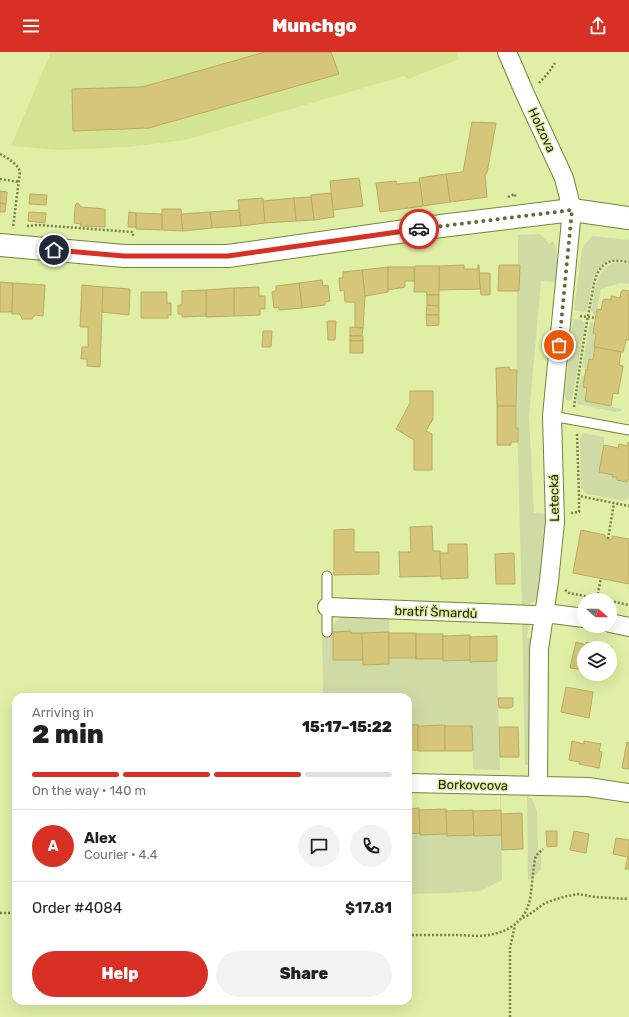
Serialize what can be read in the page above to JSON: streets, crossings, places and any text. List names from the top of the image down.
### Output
{
  "streets": {
    "street": [
      "Holzova",
      "Letecká",
      "bratří Šmardů",
      "Borkovcova"
    ]
  },
  "crossings": [
    ["Holzova", "Letecká"],
    ["Letecká", "bratří Šmardů"],
    ["Letecká", "Borkovcova"]
  ],
  "north": "right",
  "page": {
    "header": "Munchgo",
    "heading": ["2 min", "Arriving in", "15:17–15:22"],
    "panel": [
      "Alex",
      "Courier · 4.4",
      "Order #4084",
      "$17.81"
    ],
    "bar": "On the way · 140 m",
    "round": "A",
    "buttons": ["Help", "Share"]
  }
}
